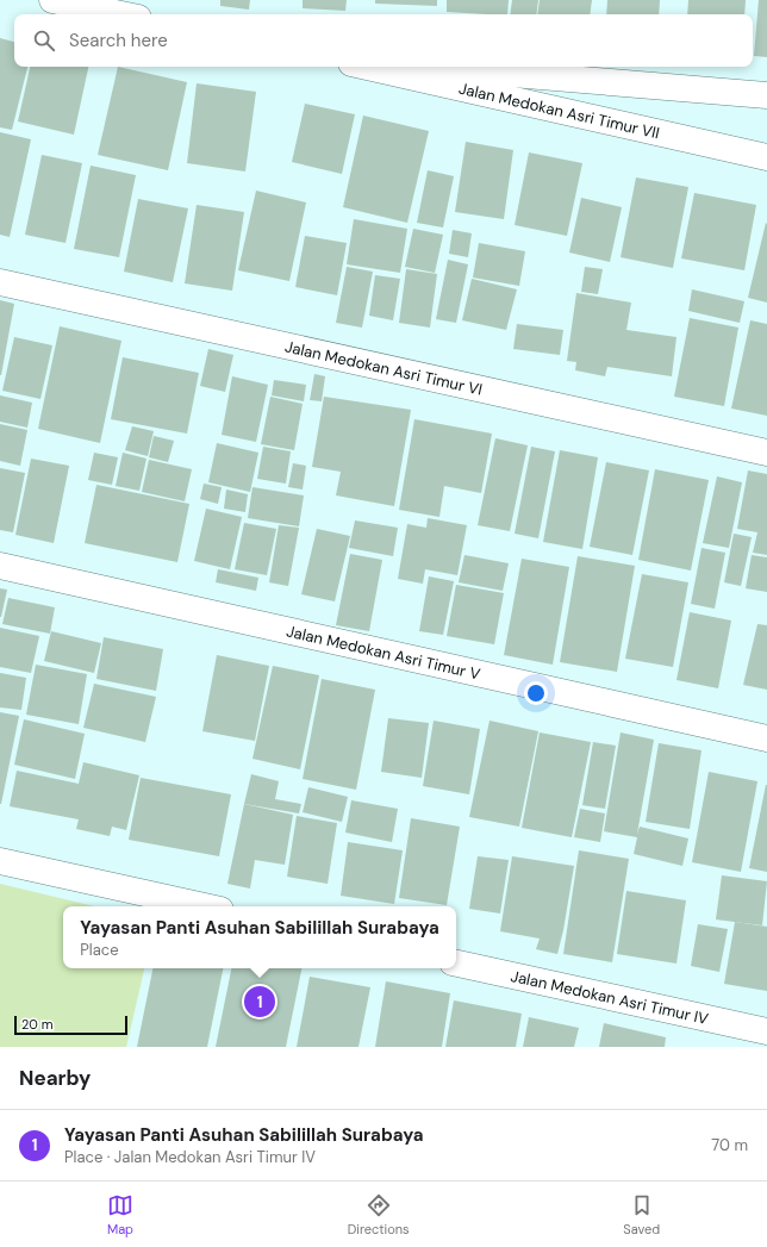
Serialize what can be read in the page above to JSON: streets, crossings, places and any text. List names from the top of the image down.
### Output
{
  "streets": {
    "street": [
      "Jalan Medokan Asri Timur VII",
      "Jalan Medokan Asri Timur VI",
      "Jalan Medokan Asri Timur V",
      "Jalan Medokan Asri Timur IV"
    ]
  },
  "scale_bar": "20 m",
  "page": {
    "search": "Search here",
    "popup": ["Yayasan Panti Asuhan Sabilillah Surabaya", "Place"],
    "pins": "1",
    "scale": "20 m",
    "heading": "Nearby",
    "list": [
      {
        "mark": "1",
        "name": "Yayasan Panti Asuhan Sabilillah Surabaya",
        "note": "Place · Jalan Medokan Asri Timur IV",
        "value": "70 m"
      }
    ],
    "nav": ["Map", "Directions", "Saved"]
  }
}
